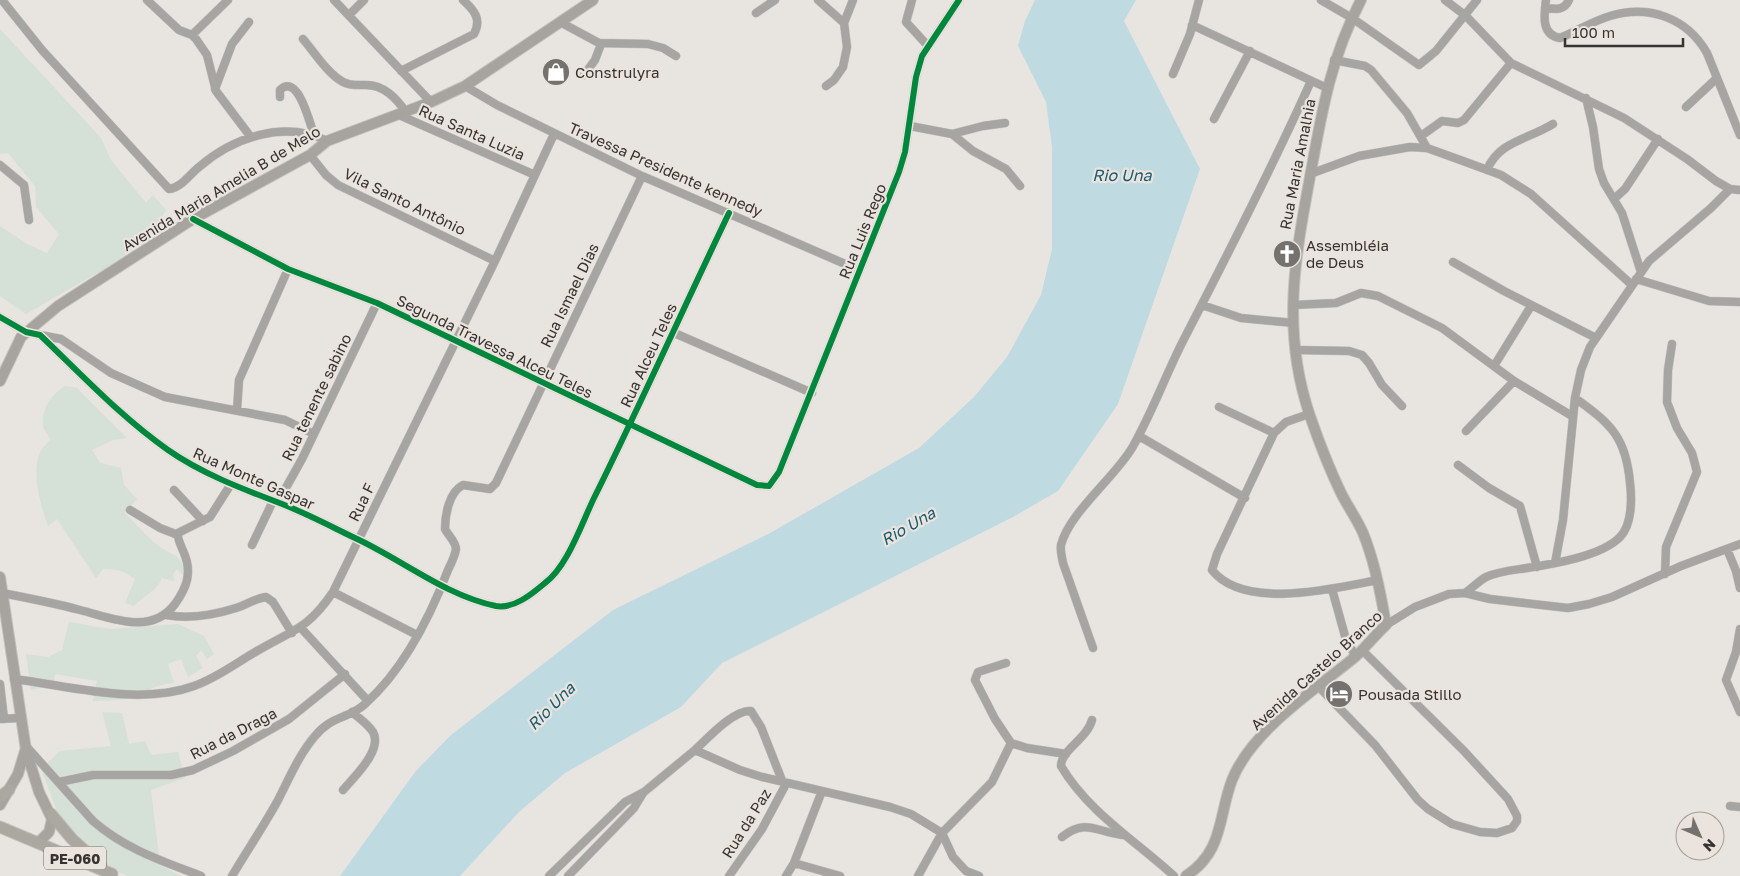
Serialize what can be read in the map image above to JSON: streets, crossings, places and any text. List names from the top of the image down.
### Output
{
  "streets": {
    "main road": ["PE-060"],
    "street": [
      "Rua Santa Luzia",
      "Rua Maria Amalhia",
      "Travessa Presidente kennedy",
      "Avenida Maria Amelia B de Melo",
      "Vila Santo Antônio",
      "Rua Luis Rego",
      "Rua Ismael Dias",
      "Segunda Travessa Alceu Teles",
      "Rua Alceu Teles",
      "Rua tenente sabino",
      "Rua Monte Gaspar",
      "Rua F",
      "Avenida Castelo Branco",
      "Rua da Draga",
      "Rua da Paz"
    ]
  },
  "crossings": [
    ["Rua Santa Luzia", "Avenida Maria Amelia B de Melo"],
    ["Rua Santa Luzia", "Rua F"],
    ["Rua Maria Amalhia", "Avenida Castelo Branco"],
    ["Travessa Presidente kennedy", "Avenida Maria Amelia B de Melo"],
    ["Travessa Presidente kennedy", "Rua Luis Rego"],
    ["Travessa Presidente kennedy", "Rua Ismael Dias"],
    ["Travessa Presidente kennedy", "Rua Alceu Teles"],
    ["Travessa Presidente kennedy", "Rua F"],
    ["Avenida Maria Amelia B de Melo", "Vila Santo Antônio"],
    ["Avenida Maria Amelia B de Melo", "Segunda Travessa Alceu Teles"],
    ["Vila Santo Antônio", "Rua F"],
    ["Rua Luis Rego", "Segunda Travessa Alceu Teles"],
    ["Rua Ismael Dias", "Segunda Travessa Alceu Teles"],
    ["Rua Ismael Dias", "Rua Alceu Teles"],
    ["Rua Ismael Dias", "Rua Monte Gaspar"],
    ["Segunda Travessa Alceu Teles", "Rua Alceu Teles"],
    ["Segunda Travessa Alceu Teles", "Rua tenente sabino"],
    ["Segunda Travessa Alceu Teles", "Rua F"],
    ["Rua Alceu Teles", "Rua Monte Gaspar"],
    ["Rua tenente sabino", "Rua Monte Gaspar"],
    ["Rua Monte Gaspar", "Rua F"]
  ],
  "water": ["Rio Una"],
  "places": {
    "shop": ["Construlyra"],
    "church": ["Assembléia de Deus"],
    "hotel": ["Pousada Stillo"]
  },
  "scale_bar": "100 m",
  "north": "bottom right"
}
